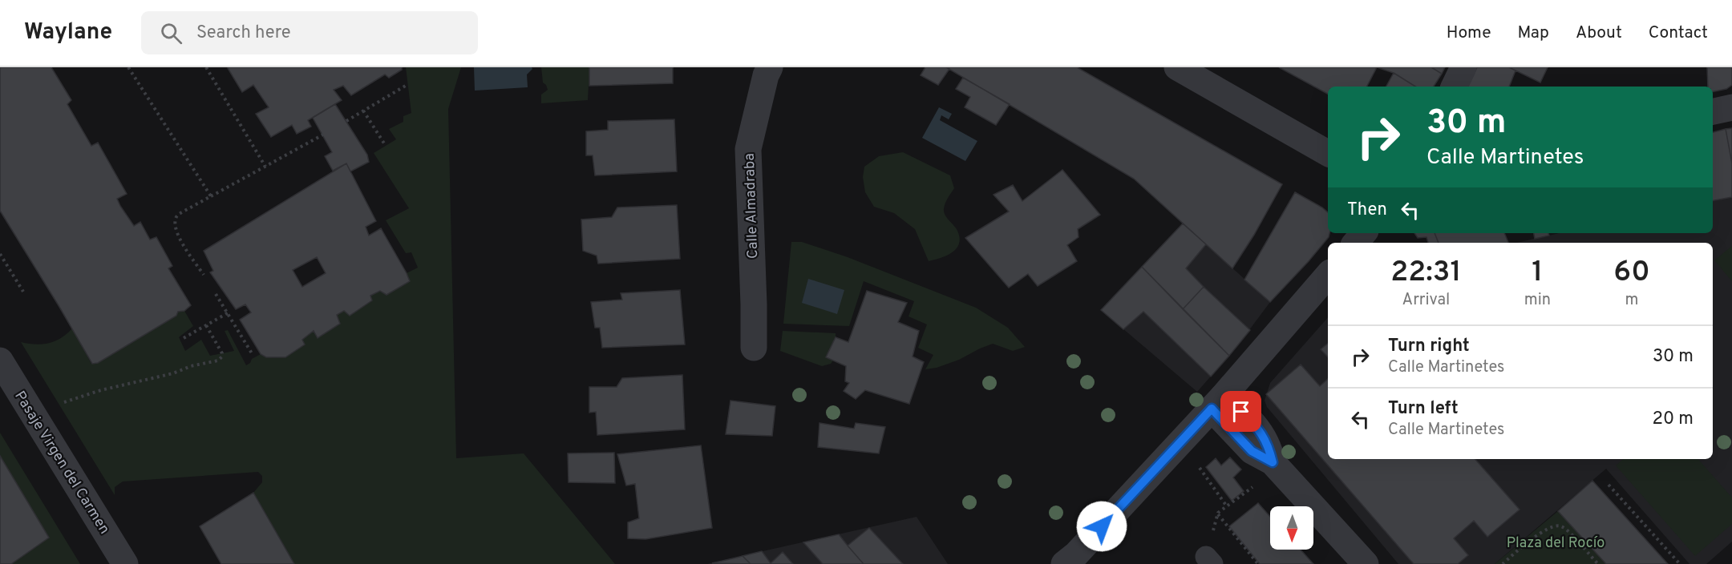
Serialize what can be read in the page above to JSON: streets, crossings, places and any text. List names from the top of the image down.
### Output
{
  "streets": {
    "street": ["Calle Almadraba", "Pasaje Virgen del Carmen"]
  },
  "parks": ["Plaza del Rocío"],
  "north": "bottom",
  "page": {
    "header": "Waylane",
    "search": "Search here",
    "nav": [
      "Home",
      "Map",
      "About",
      "Contact"
    ],
    "turn": ["30 m", "Calle Martinetes"],
    "then": "Then",
    "eta": [
      "22:31",
      "Arrival",
      "1",
      "min",
      "60",
      "m"
    ],
    "list": [
      {
        "name": "Turn right",
        "note": "Calle Martinetes",
        "value": "30 m"
      },
      {
        "name": "Turn left",
        "note": "Calle Martinetes",
        "value": "20 m"
      }
    ]
  }
}
